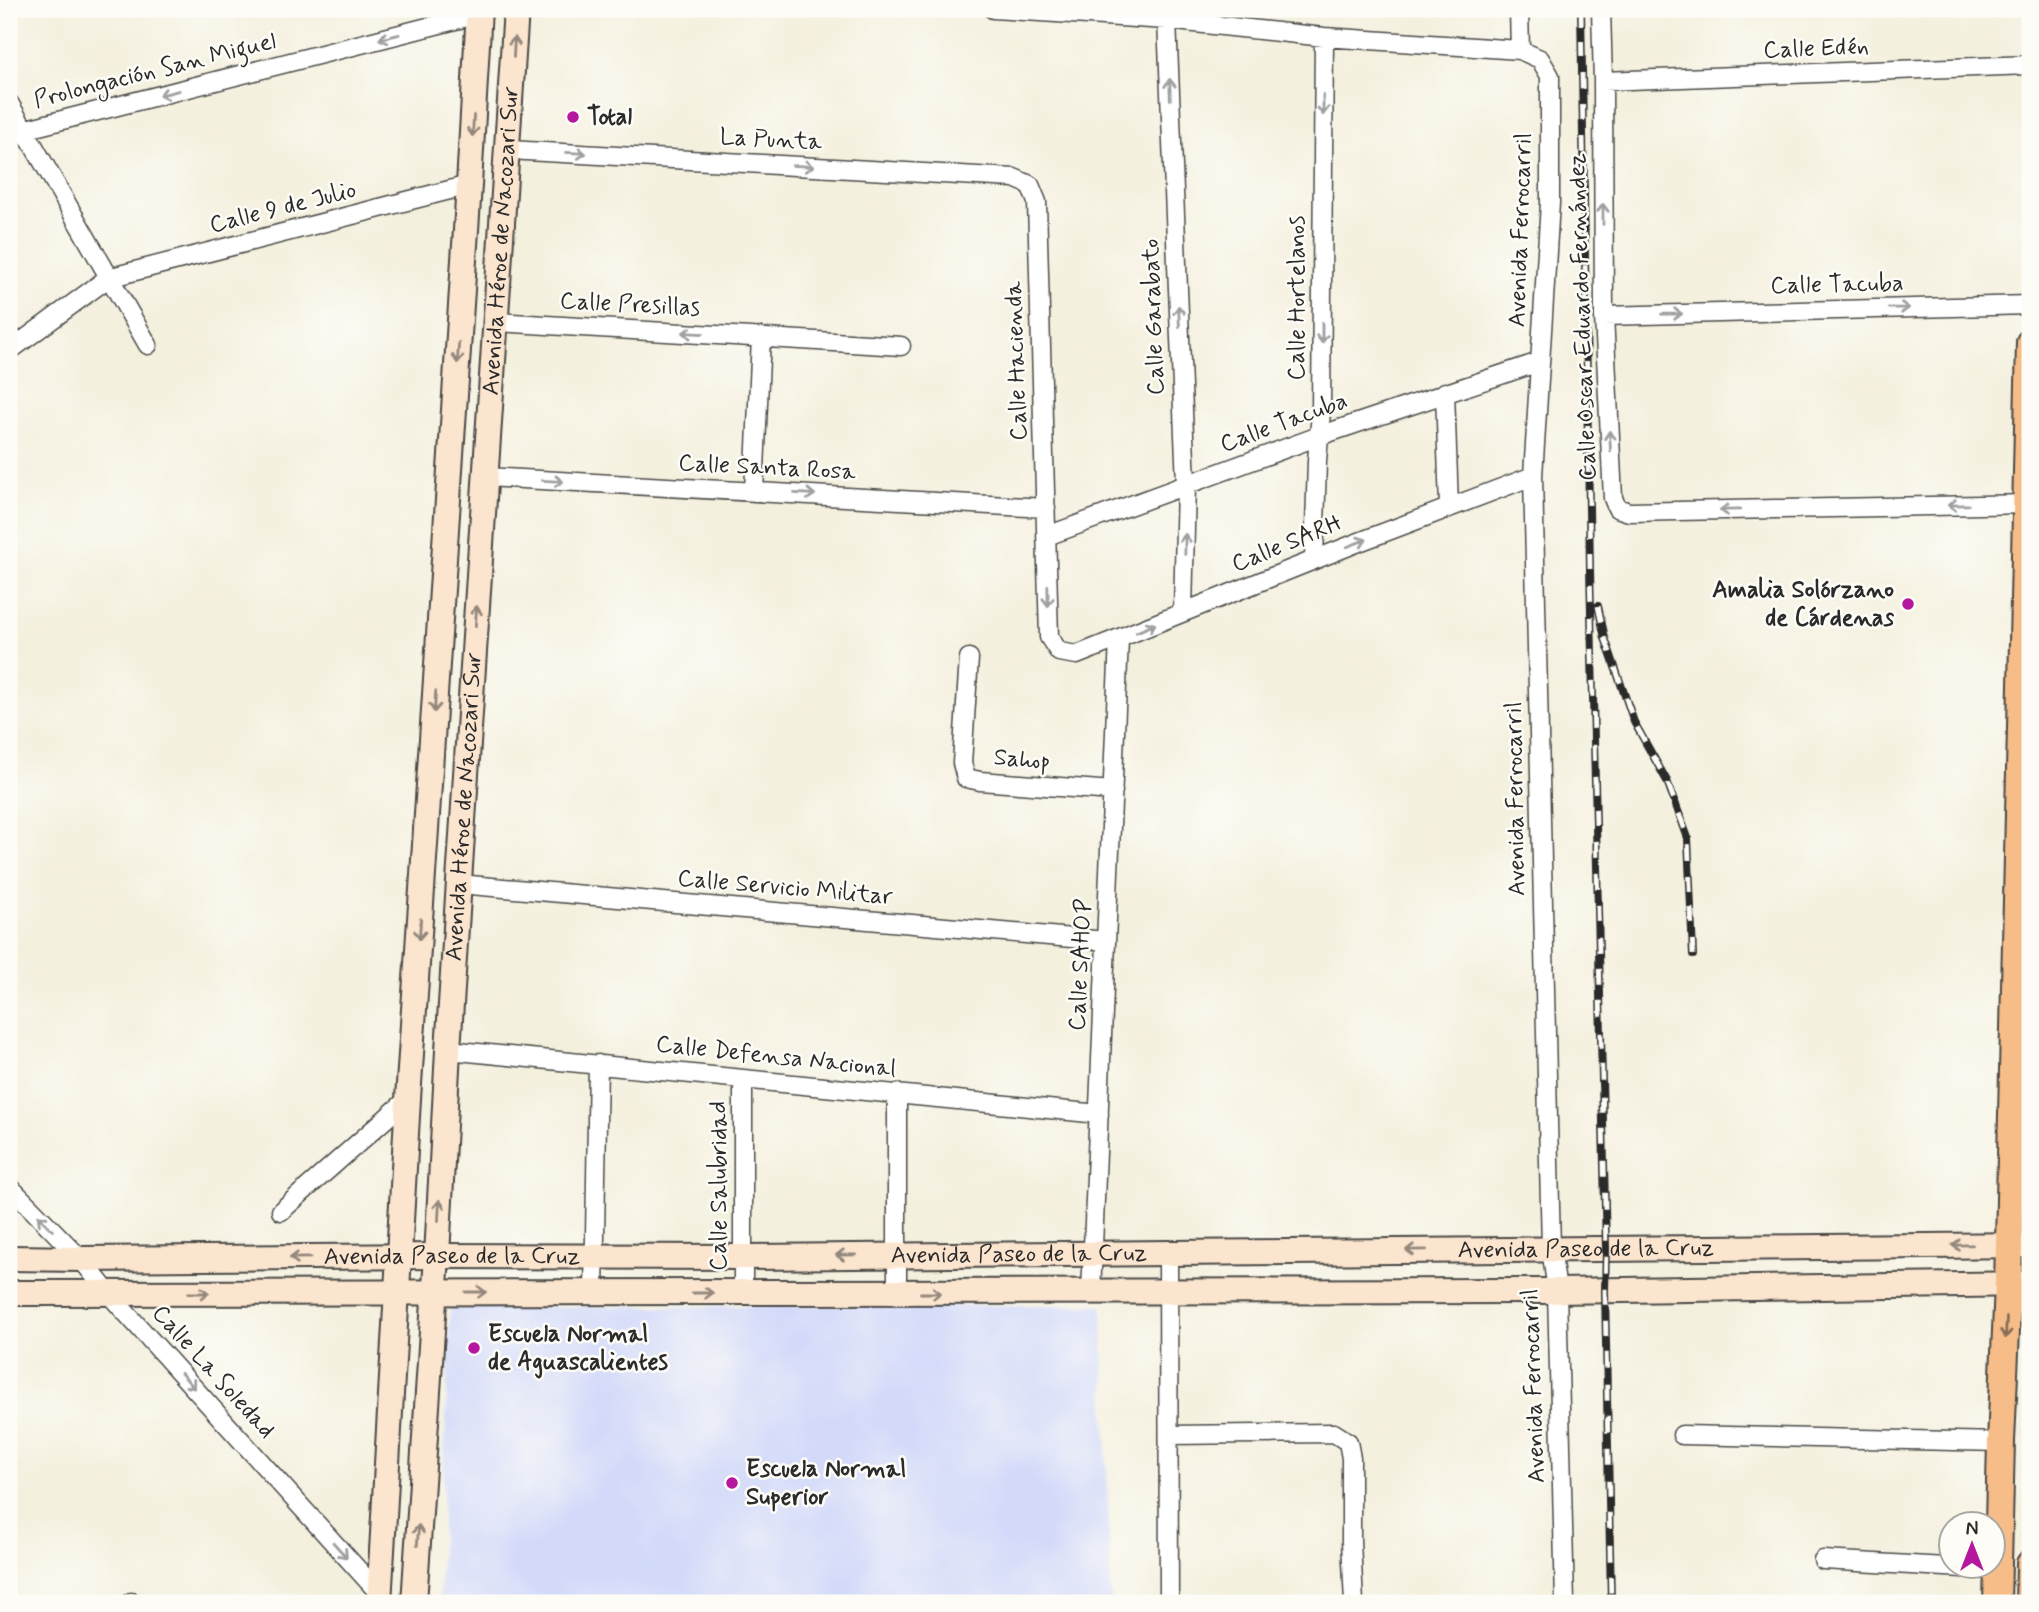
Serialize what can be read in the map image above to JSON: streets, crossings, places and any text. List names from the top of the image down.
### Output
{
  "streets": {
    "main road": ["Avenida Héroe de Nacozari Sur", "Avenida Paseo de la Cruz"],
    "street": [
      "Calle Edén",
      "Prolongación San Miguel",
      "La Punta",
      "Calle 9 de Julio",
      "Avenida Ferrocarril",
      "Calle Tacuba",
      "Calle Hortelanos",
      "Calle Presillas",
      "Calle Garabato",
      "Calle Oscar Eduardo Fernández",
      "Calle Hacienda",
      "Calle Santa Rosa",
      "Calle SARH",
      "Sahop",
      "Calle Servicio Militar",
      "Calle SAHOP",
      "Calle Defensa Nacional",
      "Calle Salubridad",
      "Calle La Soledad"
    ]
  },
  "crossings": [
    ["Calle Edén", "Calle Oscar Eduardo Fernández"],
    ["Prolongación San Miguel", "Avenida Héroe de Nacozari Sur"],
    ["La Punta", "Avenida Héroe de Nacozari Sur"],
    ["La Punta", "Calle Hacienda"],
    ["Calle 9 de Julio", "Avenida Héroe de Nacozari Sur"],
    ["Avenida Ferrocarril", "Calle Tacuba"],
    ["Avenida Ferrocarril", "Calle SARH"],
    ["Avenida Ferrocarril", "Avenida Paseo de la Cruz"],
    ["Avenida Héroe de Nacozari Sur", "Calle Presillas"],
    ["Avenida Héroe de Nacozari Sur", "Calle Santa Rosa"],
    ["Avenida Héroe de Nacozari Sur", "Calle Servicio Militar"],
    ["Avenida Héroe de Nacozari Sur", "Calle Defensa Nacional"],
    ["Avenida Héroe de Nacozari Sur", "Avenida Paseo de la Cruz"],
    ["Avenida Héroe de Nacozari Sur", "Calle La Soledad"],
    ["Calle Tacuba", "Calle Hortelanos"],
    ["Calle Tacuba", "Calle Garabato"],
    ["Calle Tacuba", "Calle Oscar Eduardo Fernández"],
    ["Calle Tacuba", "Calle Hacienda"],
    ["Calle Hortelanos", "Calle SARH"],
    ["Calle Garabato", "Calle SARH"],
    ["Calle Hacienda", "Calle Santa Rosa"],
    ["Calle Hacienda", "Calle SARH"],
    ["Calle SARH", "Calle SAHOP"],
    ["Sahop", "Calle SAHOP"],
    ["Calle Servicio Militar", "Calle SAHOP"],
    ["Calle SAHOP", "Calle Defensa Nacional"],
    ["Calle SAHOP", "Avenida Paseo de la Cruz"],
    ["Calle Defensa Nacional", "Calle Salubridad"],
    ["Calle Salubridad", "Avenida Paseo de la Cruz"],
    ["Avenida Paseo de la Cruz", "Calle La Soledad"]
  ],
  "one_way": [
    "Prolongación San Miguel",
    "La Punta",
    "Calle Tacuba",
    "Calle Hortelanos",
    "Calle Presillas",
    "Calle Garabato",
    "Calle Santa Rosa",
    "Calle SARH"
  ],
  "places": [
    "Total",
    "Amalia Solórzano de Cárdenas",
    "Escuela Normal de Aguascalientes",
    "Escuela Normal Superior"
  ],
  "north": "top"
}
